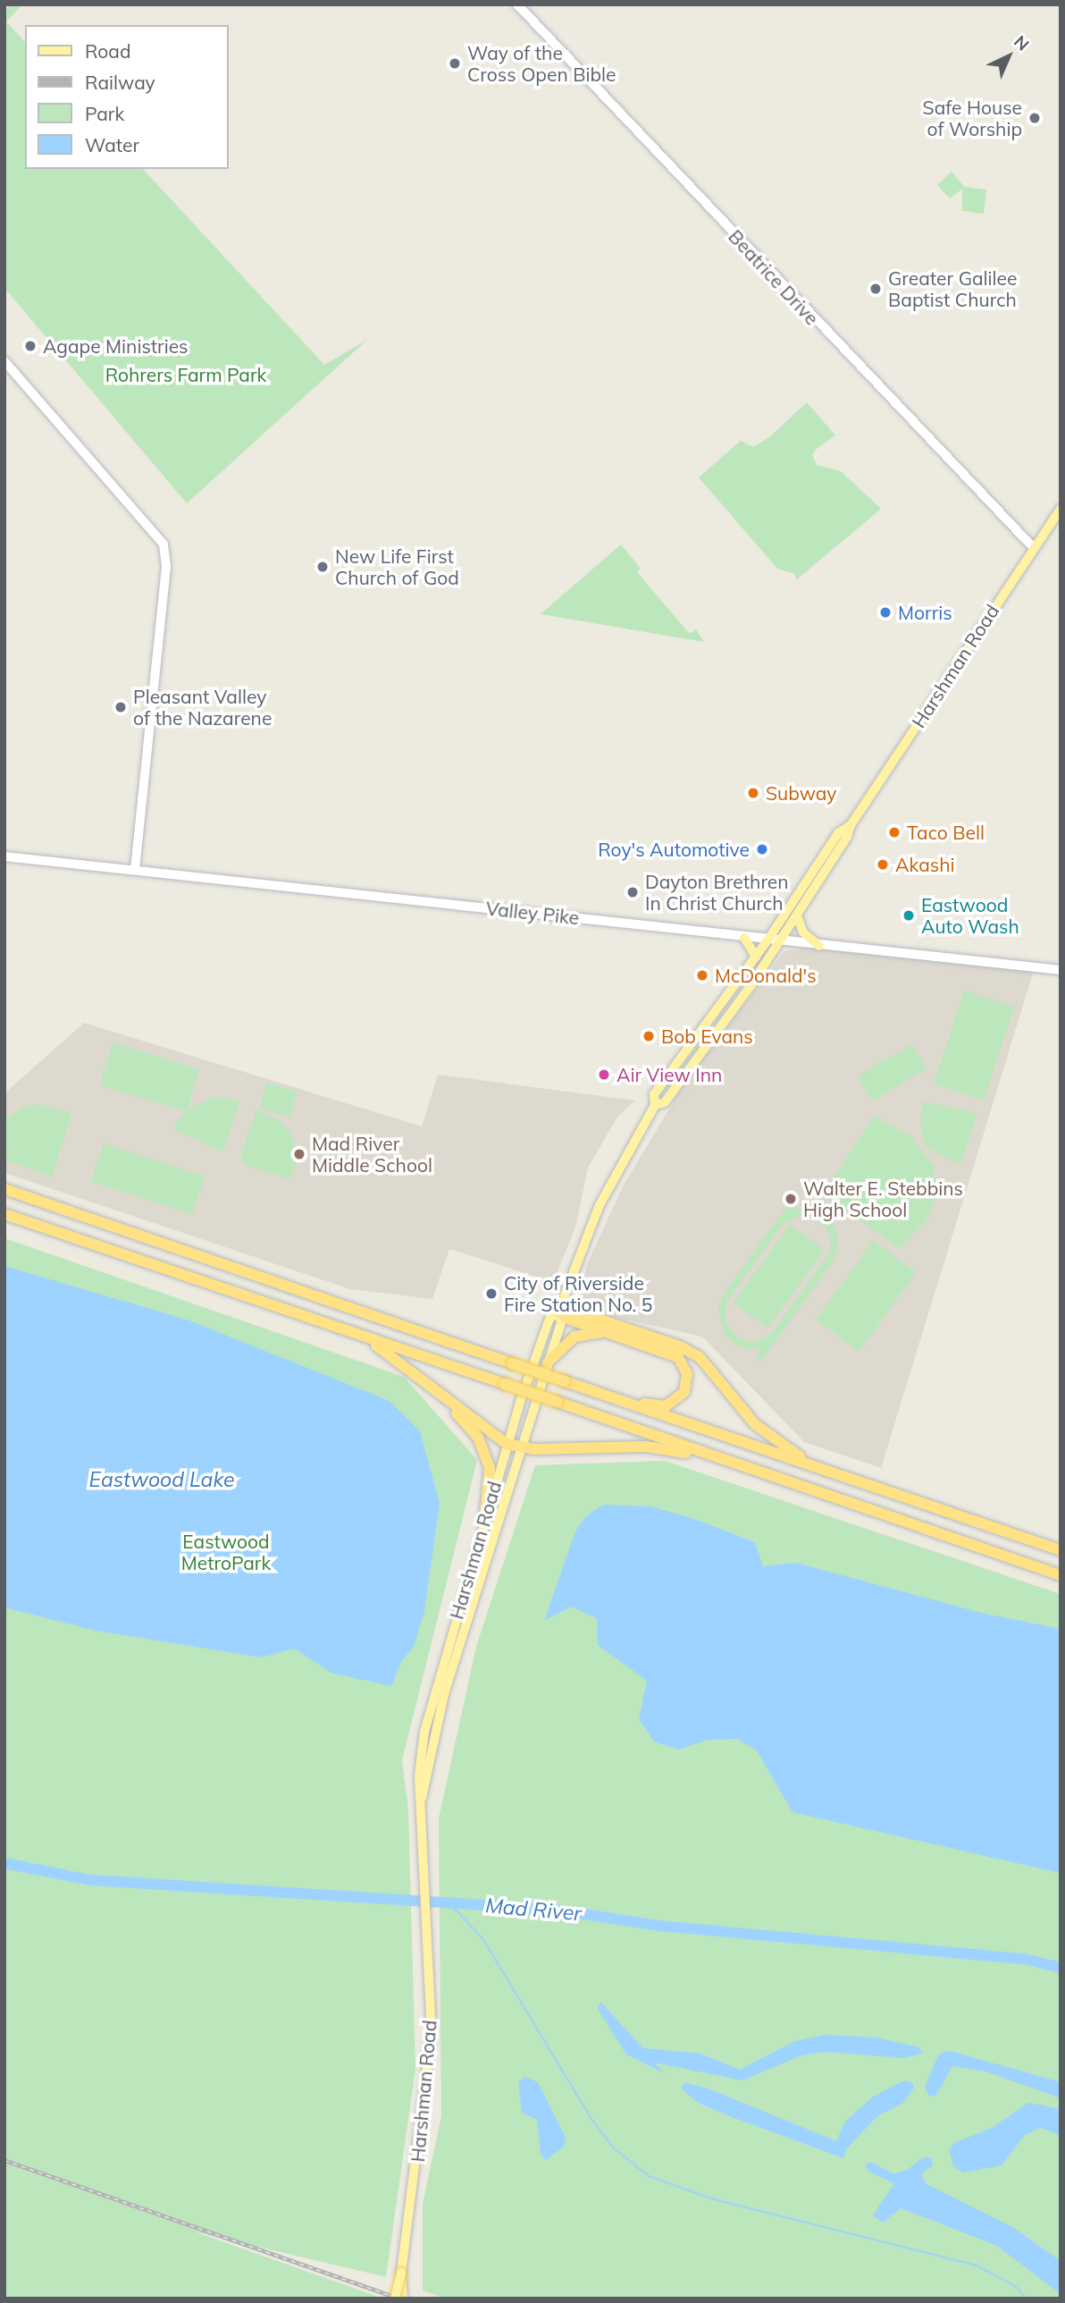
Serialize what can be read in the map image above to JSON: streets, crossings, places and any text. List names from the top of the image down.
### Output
{
  "streets": {
    "main road": ["Harshman Road"],
    "street": ["Beatrice Drive", "Valley Pike"]
  },
  "crossings": [
    ["Beatrice Drive", "Harshman Road"],
    ["Harshman Road", "Valley Pike"]
  ],
  "water": ["Eastwood Lake", "Mad River"],
  "parks": ["Rohrers Farm Park", "Eastwood MetroPark"],
  "places": [
    "Way of the Cross Open Bible",
    "Safe House of Worship",
    "Greater Galilee Baptist Church",
    "Agape Ministries",
    "New Life First Church of God",
    "Morris",
    "Pleasant Valley of the Nazarene",
    "Subway",
    "Taco Bell",
    "Roy's Automotive",
    "Akashi",
    "Dayton Brethren In Christ Church",
    "Eastwood Auto Wash",
    "McDonald's",
    "Bob Evans",
    "Air View Inn",
    "Mad River Middle School",
    "Walter E. Stebbins High School",
    "City of Riverside Fire Station No. 5"
  ],
  "legend": [
    "Road",
    "Railway",
    "Park",
    "Water"
  ],
  "north": "top right"
}
